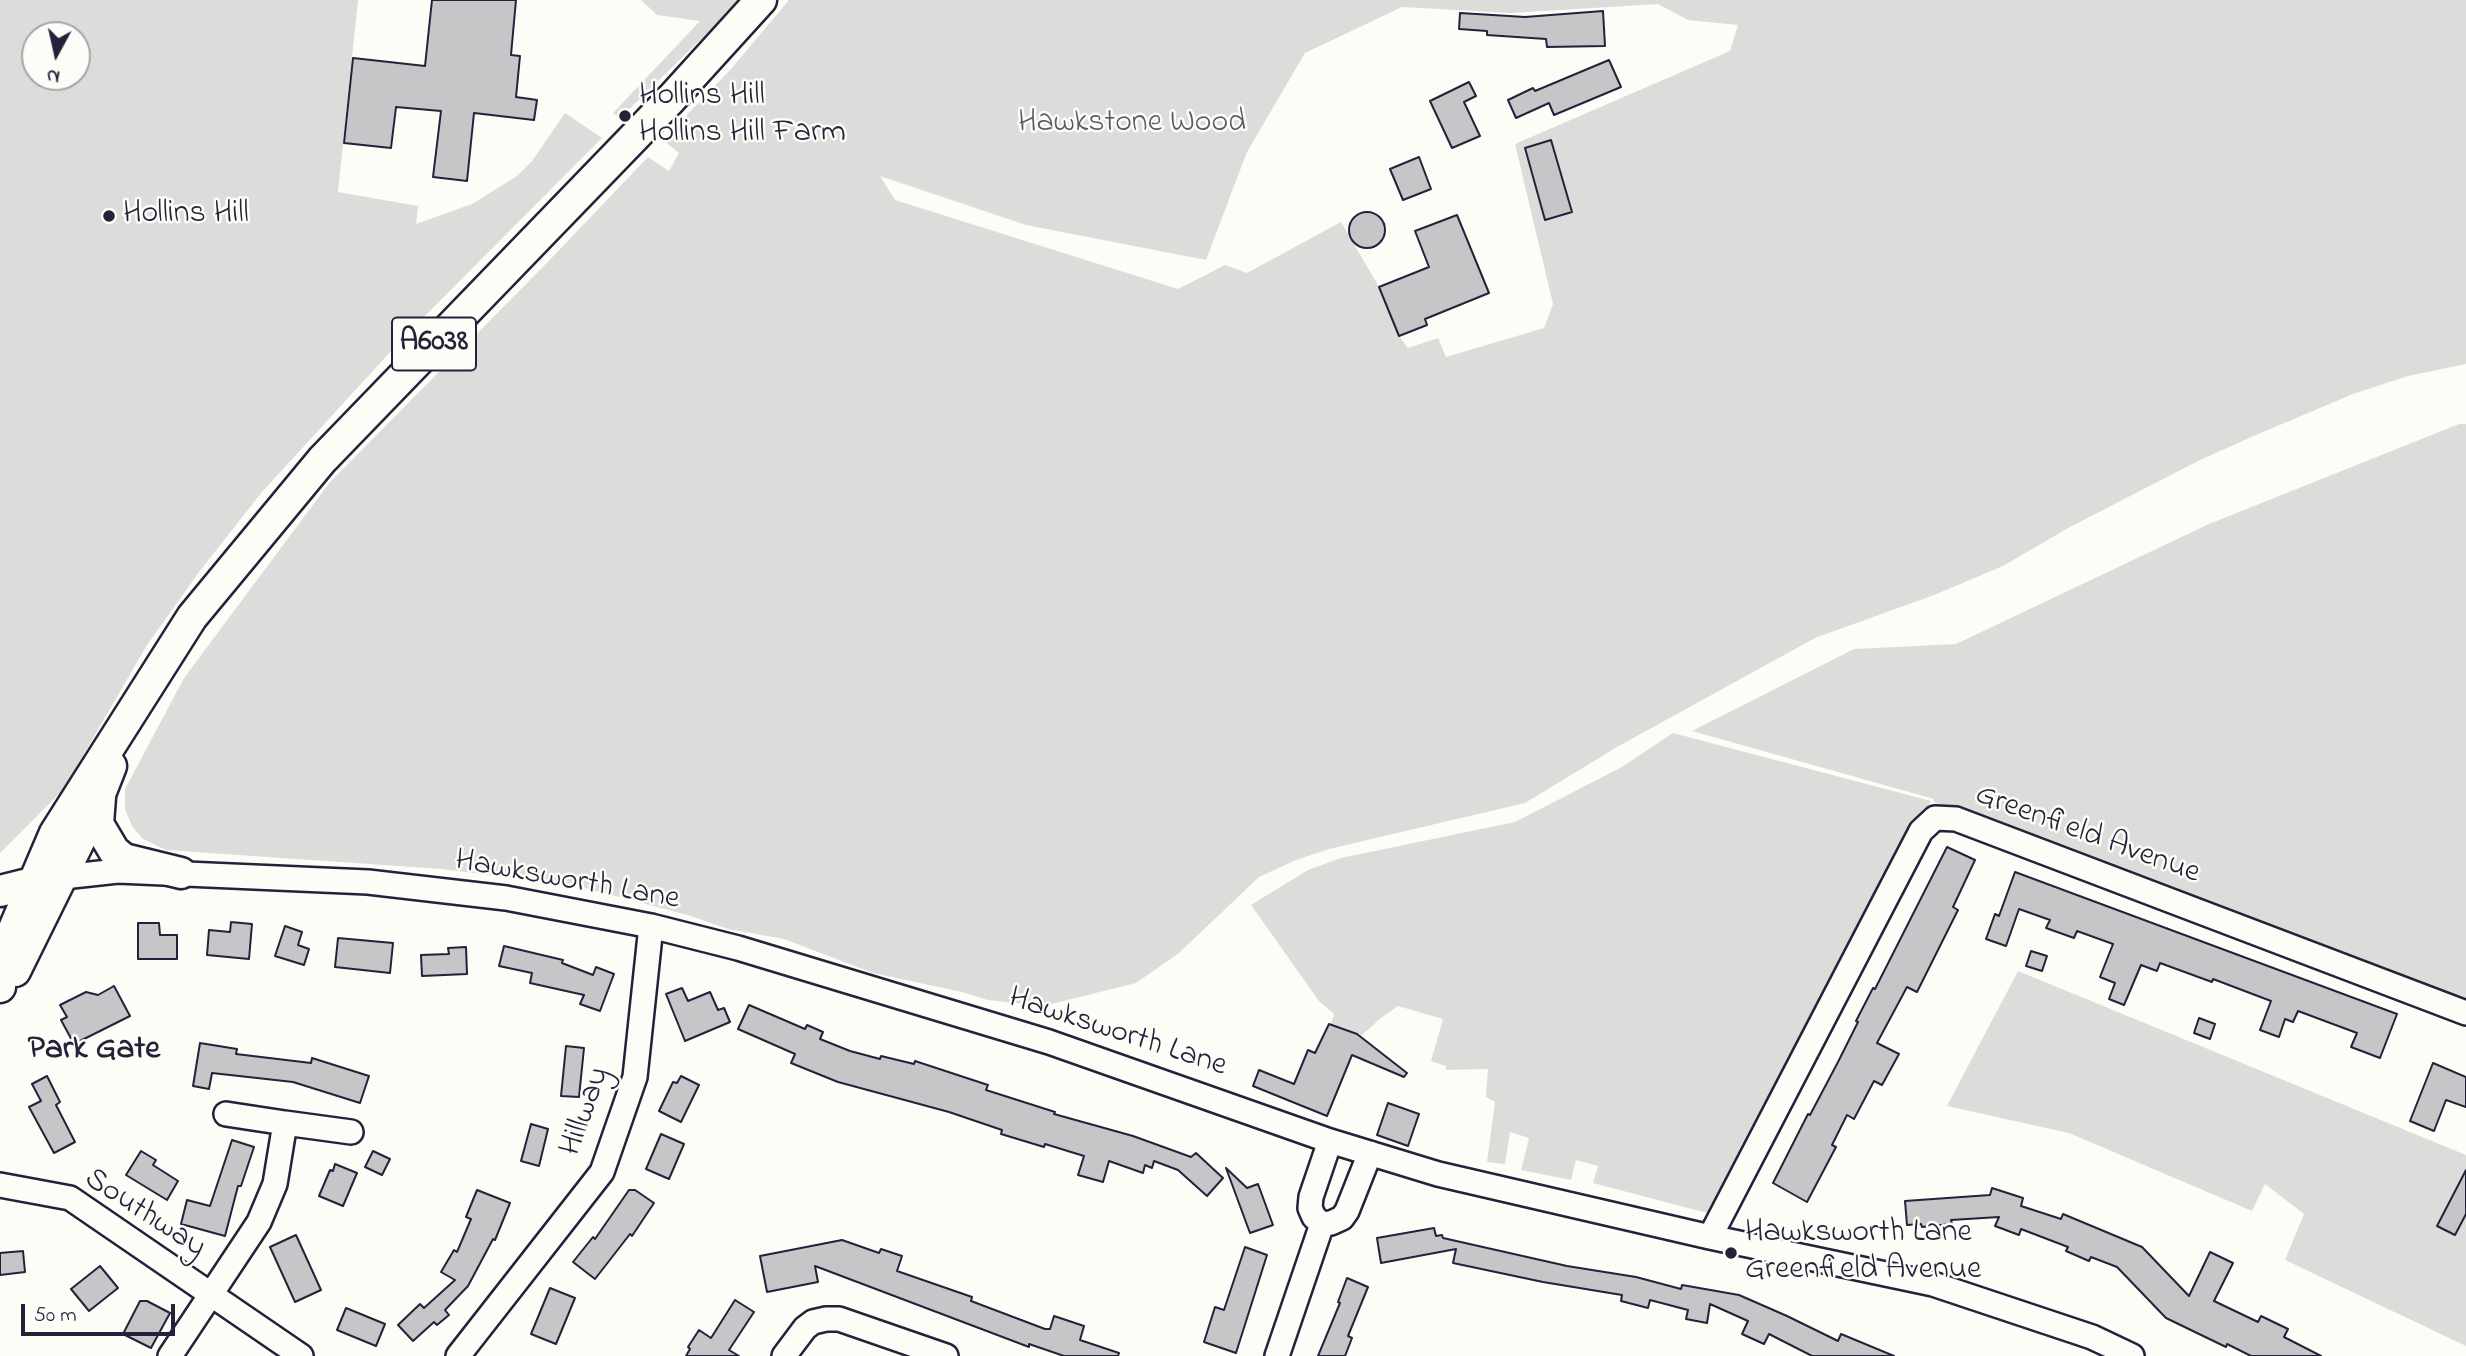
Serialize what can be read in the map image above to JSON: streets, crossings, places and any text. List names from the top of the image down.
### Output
{
  "streets": {
    "main road": ["A6038"],
    "street": [
      "Greenfield Avenue",
      "Hawksworth Lane",
      "Hillway",
      "Southway"
    ]
  },
  "crossings": [
    ["A6038", "Hawksworth Lane"],
    ["Greenfield Avenue", "Hawksworth Lane"],
    ["Hawksworth Lane", "Hillway"]
  ],
  "districts": ["Park Gate"],
  "parks": ["Hawkstone Wood"],
  "places": ["Hollins Hill Hollins Hill Farm", "Hollins Hill", "Hawksworth Lane Greenfield Avenue"],
  "scale_bar": "50 m",
  "north": "bottom"
}
